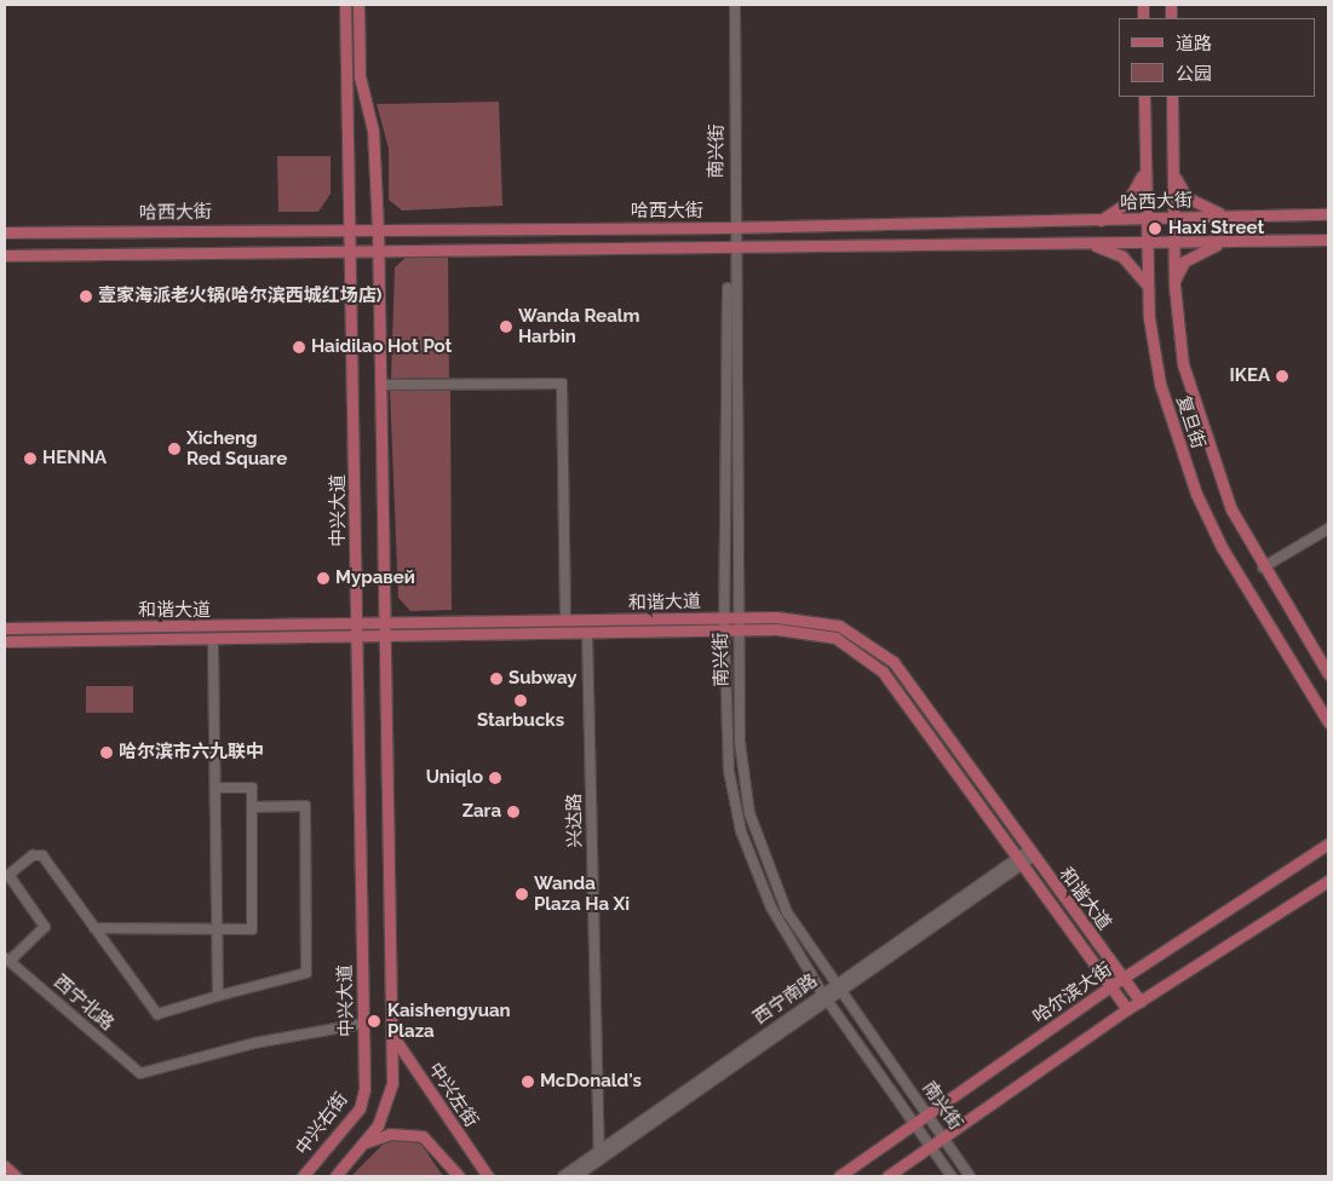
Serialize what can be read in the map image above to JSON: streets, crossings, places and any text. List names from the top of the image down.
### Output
{
  "streets": {
    "main road": [
      "哈西大街",
      "复旦街",
      "中兴大道",
      "和谐大道",
      "哈尔滨大街",
      "中兴左街",
      "中兴右街"
    ],
    "street": [
      "南兴街",
      "兴达路",
      "西宁南路",
      "西宁北路"
    ]
  },
  "crossings": [
    ["南兴街", "哈西大街"],
    ["南兴街", "和谐大道"],
    ["南兴街", "哈尔滨大街"],
    ["南兴街", "西宁南路"],
    ["哈西大街", "复旦街"],
    ["哈西大街", "中兴大道"],
    ["中兴大道", "和谐大道"],
    ["中兴大道", "西宁北路"],
    ["中兴大道", "中兴右街"],
    ["和谐大道", "兴达路"],
    ["和谐大道", "哈尔滨大街"],
    ["和谐大道", "西宁南路"],
    ["兴达路", "西宁南路"]
  ],
  "places": [
    "Haxi Street",
    "壹家海派老火锅(哈尔滨西城红场店)",
    "Wanda Realm Harbin",
    "Haidilao Hot Pot",
    "IKEA",
    "Xicheng Red Square",
    "HENNA",
    "Муравей",
    "Subway",
    "Starbucks",
    "哈尔滨市六九联中",
    "Uniqlo",
    "Zara",
    "Wanda Plaza Ha Xi",
    "Kaishengyuan Plaza",
    "McDonald's"
  ],
  "legend": ["道路", "公园"]
}
